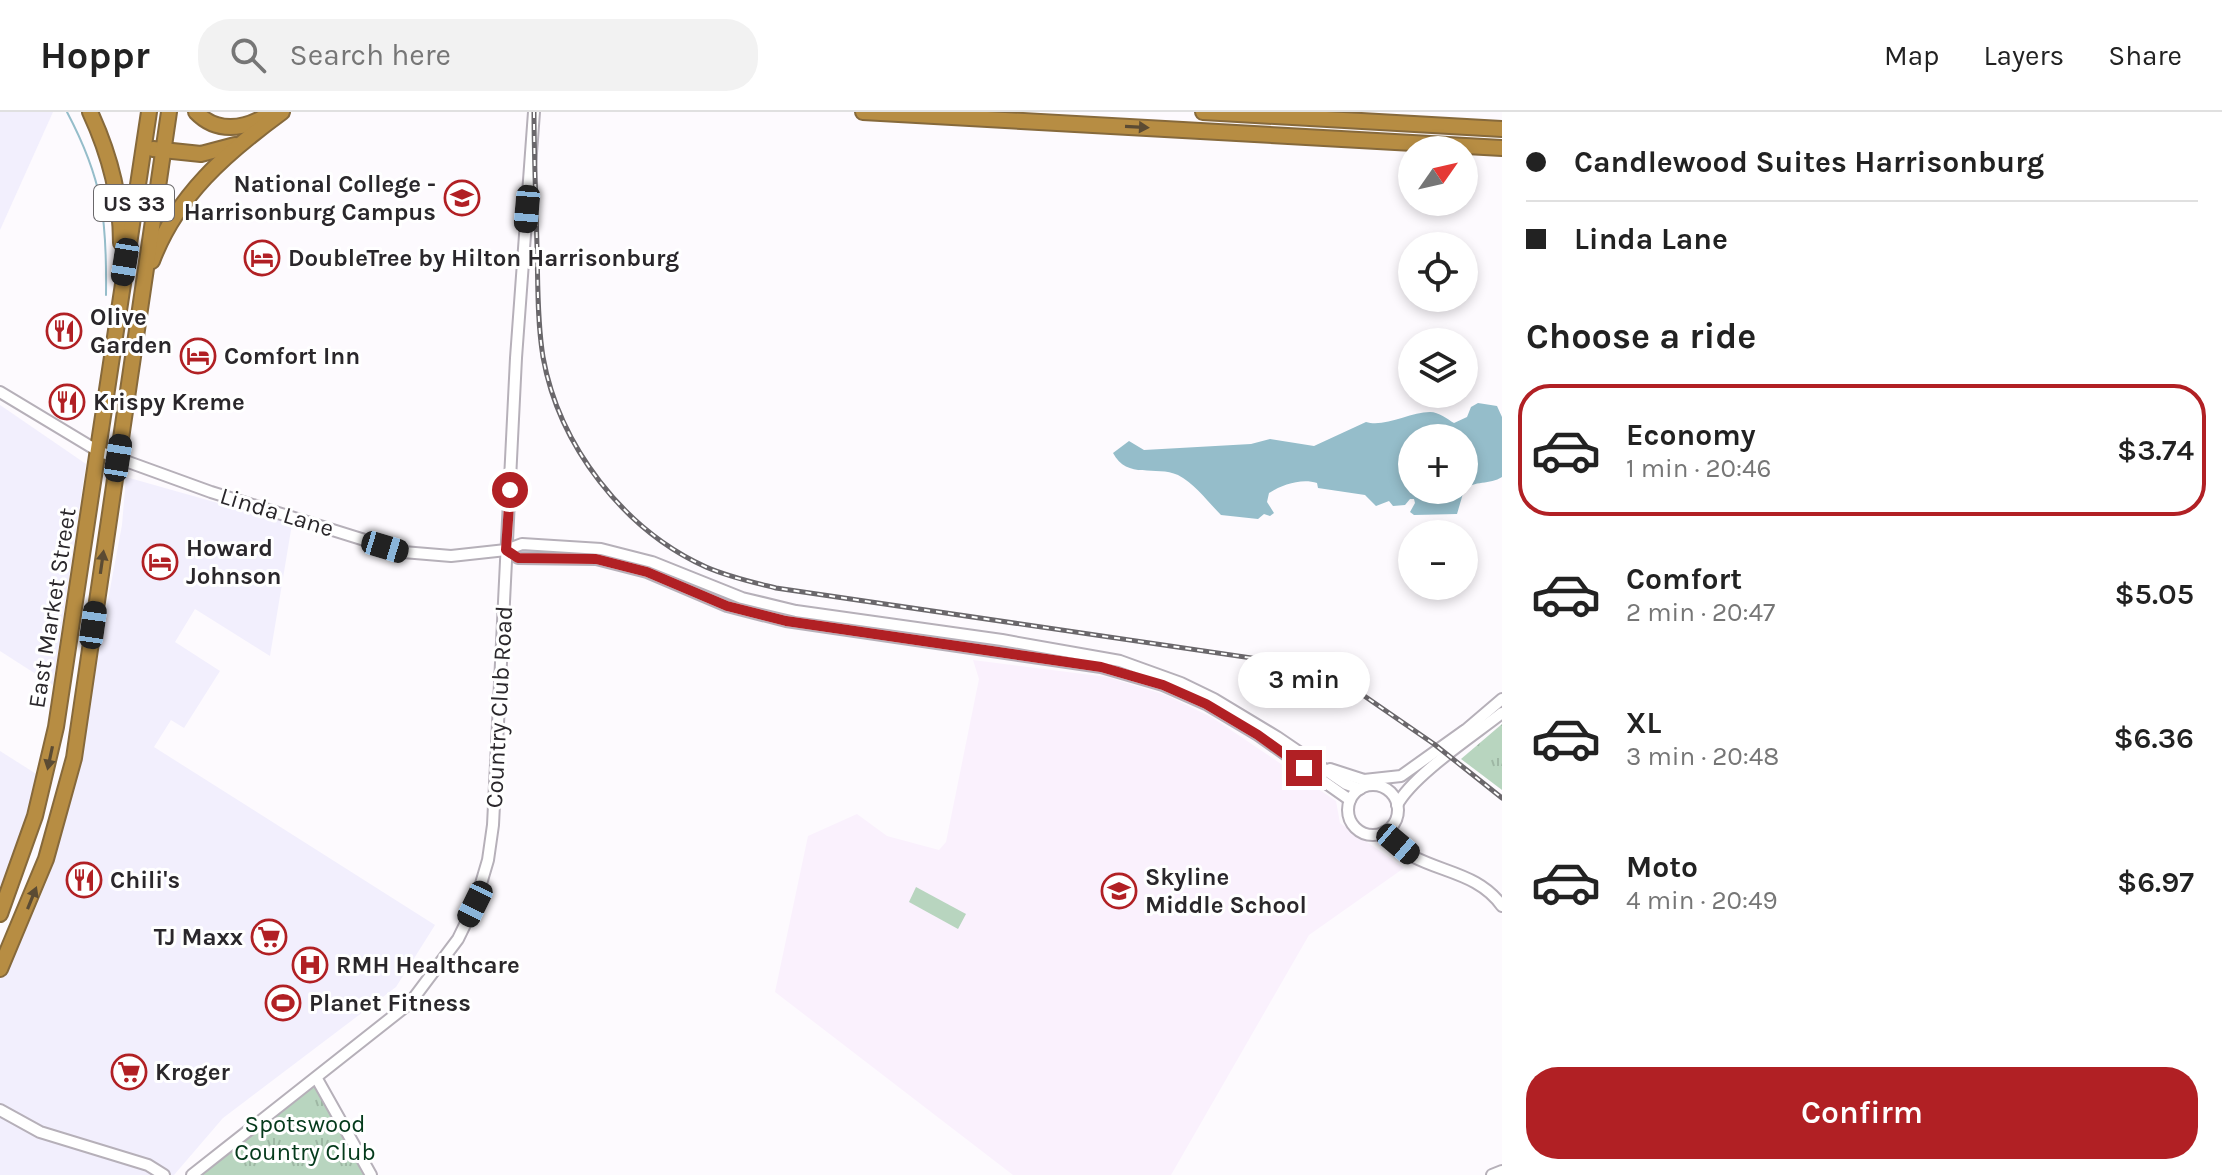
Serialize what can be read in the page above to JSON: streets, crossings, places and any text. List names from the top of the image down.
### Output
{
  "streets": {
    "highway": ["US 33", "East Market Street"],
    "street": ["Linda Lane", "Country Club Road"]
  },
  "crossings": [
    ["Linda Lane", "East Market Street"],
    ["Linda Lane", "Country Club Road"]
  ],
  "parks": ["Spotswood Country Club"],
  "places": {
    "school or university": ["National College - Harrisonburg Campus", "Skyline Middle School"],
    "hotel": ["DoubleTree by Hilton Harrisonburg", "Comfort Inn", "Howard Johnson"],
    "restaurant": ["Olive Garden", "Krispy Kreme", "Chili's"],
    "supermarket": ["TJ Maxx", "Kroger"],
    "hospital": ["RMH Healthcare"],
    "sports": ["Planet Fitness"]
  },
  "north": "top right",
  "page": {
    "header": "Hoppr",
    "search": "Search here",
    "nav": ["Map", "Layers", "Share"],
    "banner": ["Candlewood Suites Harrisonburg", "Linda Lane"],
    "map_buttons": ["+", "−"],
    "heading": "Choose a ride",
    "list": [
      {
        "name": "Economy",
        "note": "1 min · 20:46",
        "value": "$3.74"
      },
      {
        "name": "Comfort",
        "note": "2 min · 20:47",
        "value": "$5.05"
      },
      {
        "name": "XL",
        "note": "3 min · 20:48",
        "value": "$6.36"
      },
      {
        "name": "Moto",
        "note": "4 min · 20:49",
        "value": "$6.97"
      }
    ],
    "bubble": "3 min",
    "buttons": "Confirm"
  }
}
